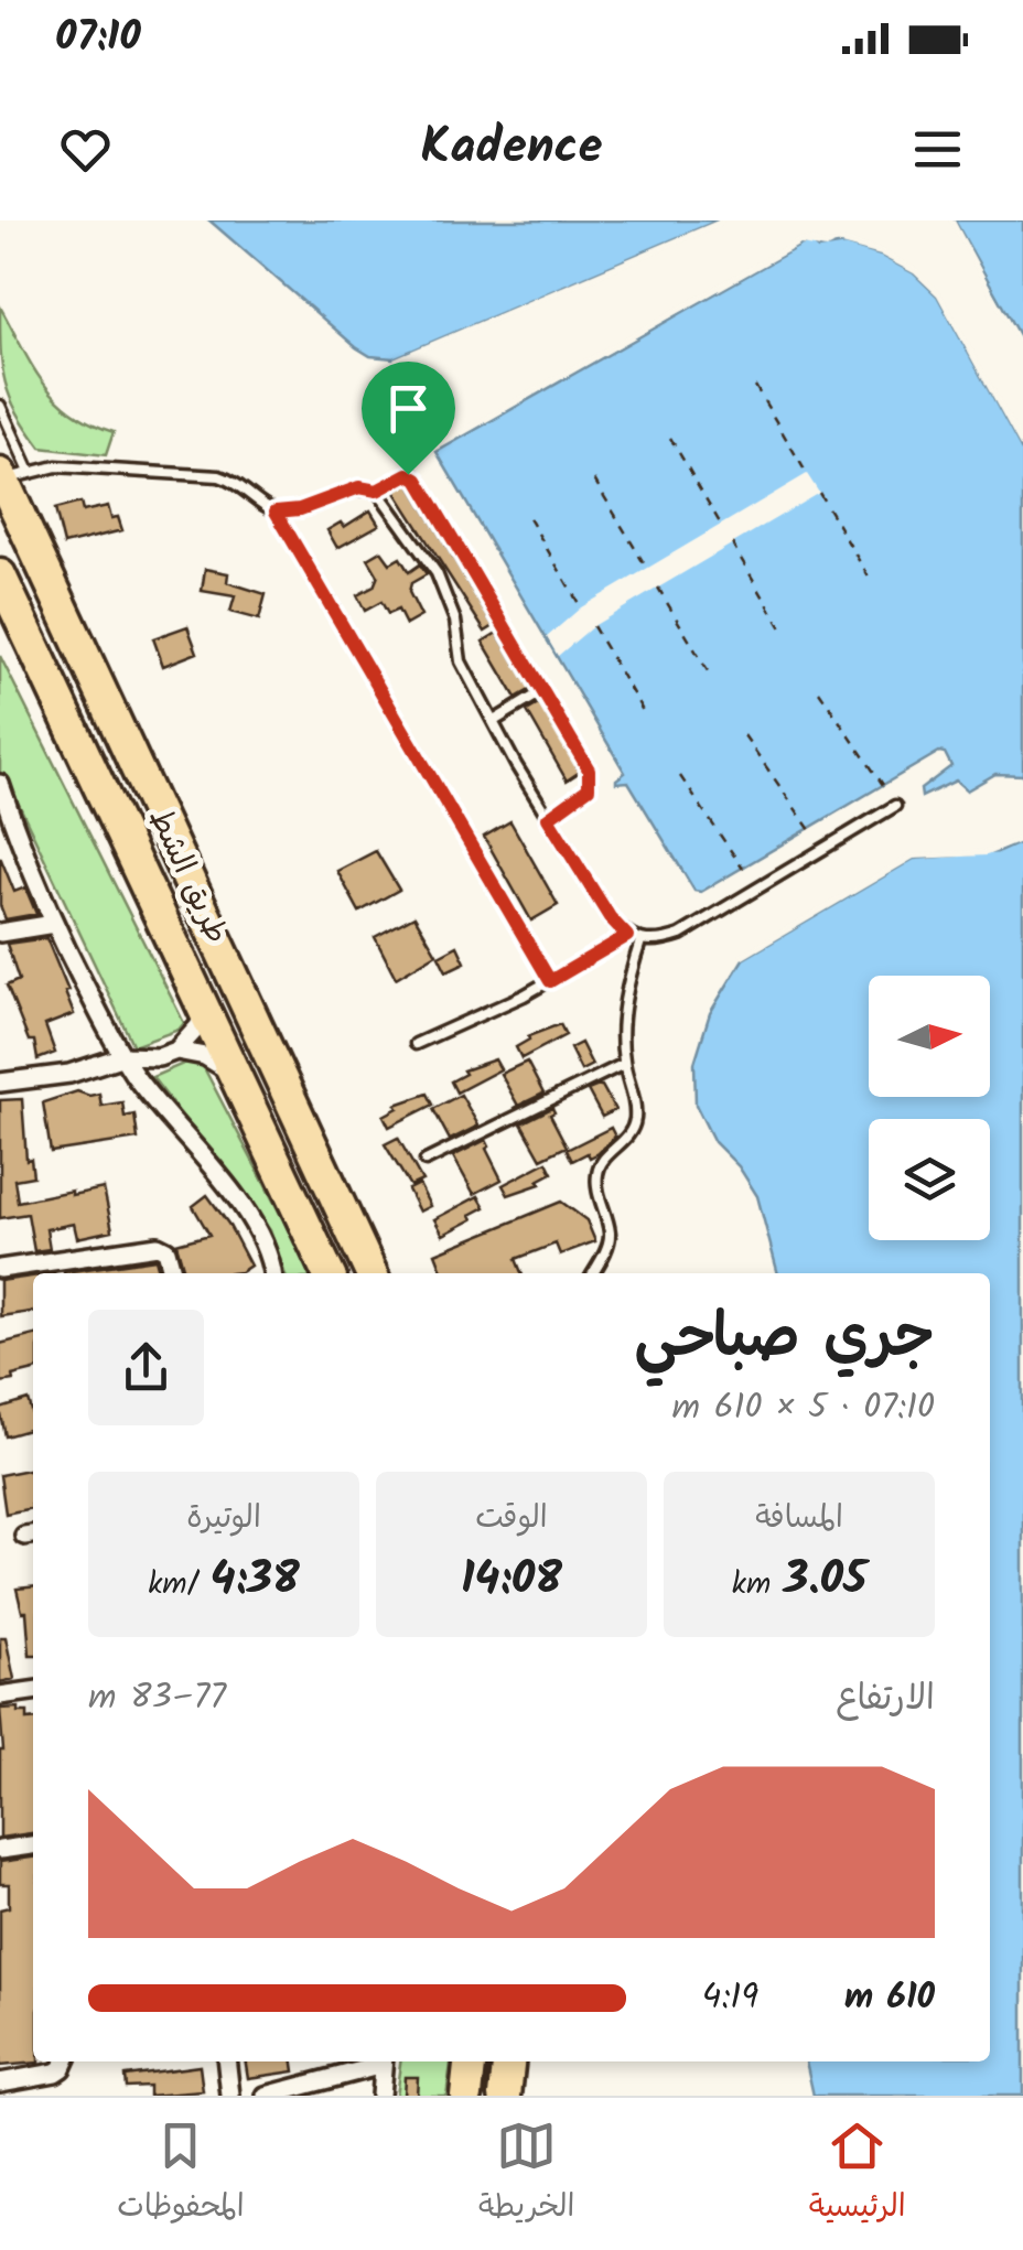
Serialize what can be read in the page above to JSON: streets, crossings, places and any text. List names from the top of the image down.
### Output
{
  "streets": {
    "highway": ["طريق الشط"]
  },
  "north": "right",
  "page": {
    "status": "07:10",
    "header": "Kadence",
    "heading": ["جري صباحي", "07:10 · 5 × 610 m"],
    "stats": [
      ["المسافة", "3.05 km"],
      ["الوقت", "14:08"],
      ["الوتيرة", "4:38 /km"]
    ],
    "chart": ["الارتفاع", "77–83 m"],
    "list": [
      {
        "name": "610 m",
        "note": "4:19"
      }
    ],
    "tabs": ["الرئيسية", "الخريطة", "المحفوظات"]
  }
}
